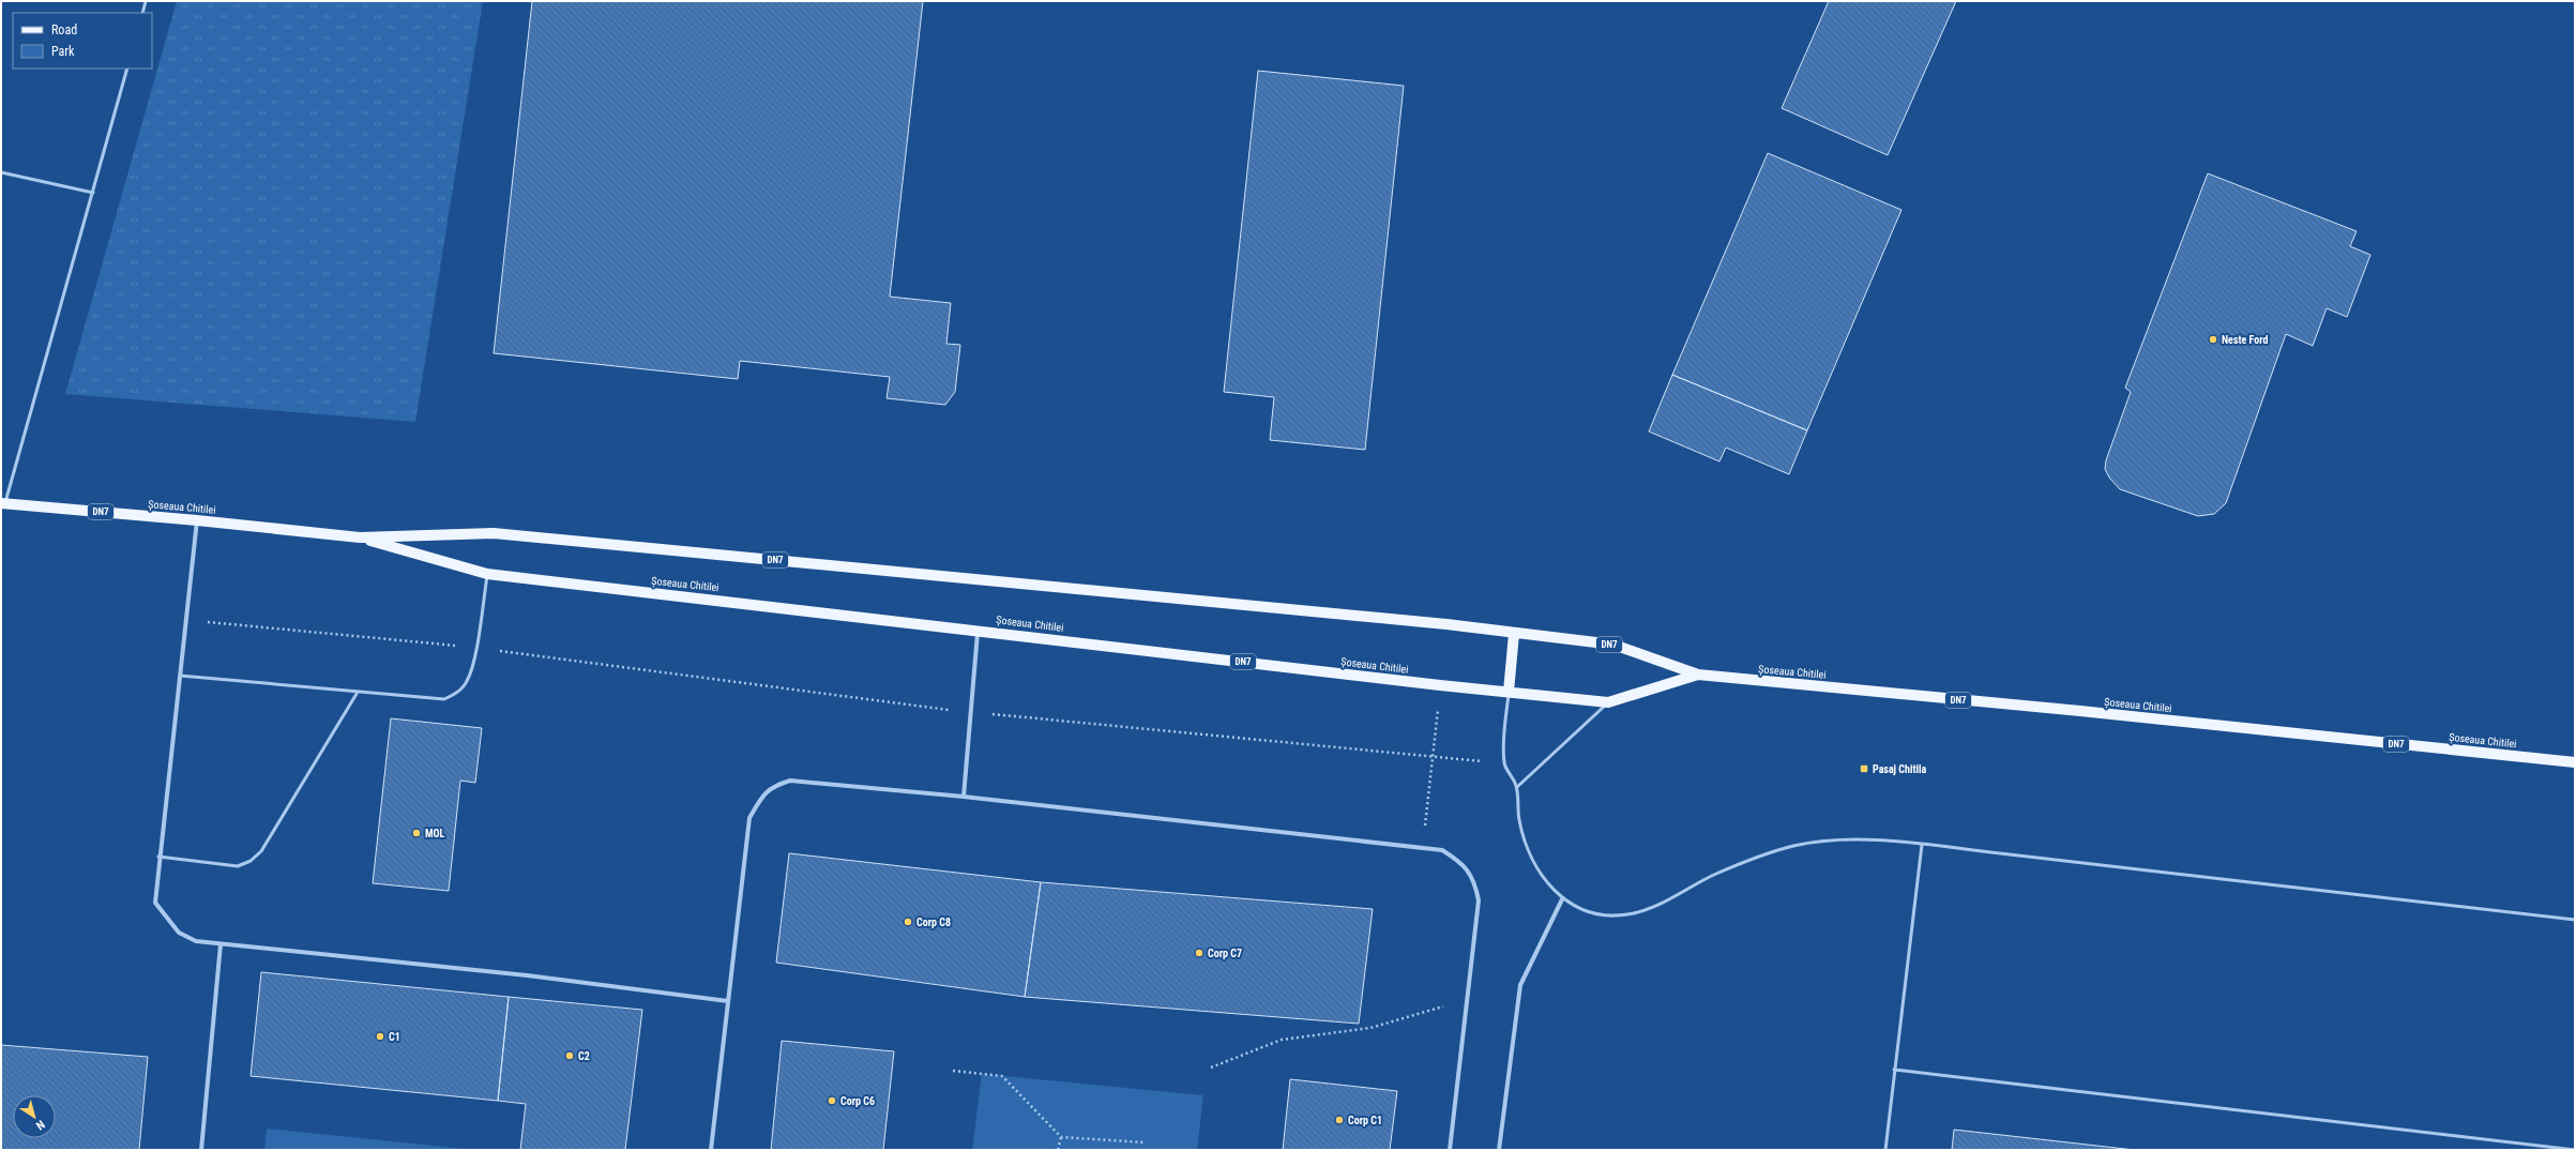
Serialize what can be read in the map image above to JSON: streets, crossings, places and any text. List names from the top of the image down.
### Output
{
  "streets": {
    "main road": ["Șoseaua Chitilei", "DN7"]
  },
  "places": {
    "other": [
      "Neste Ford",
      "MOL",
      "Corp C8",
      "Corp C7",
      "C1",
      "C2",
      "Corp C6",
      "Corp C1"
    ],
    "transit": ["Pasaj Chitila"]
  },
  "legend": ["Road", "Park"],
  "north": "bottom right"
}
